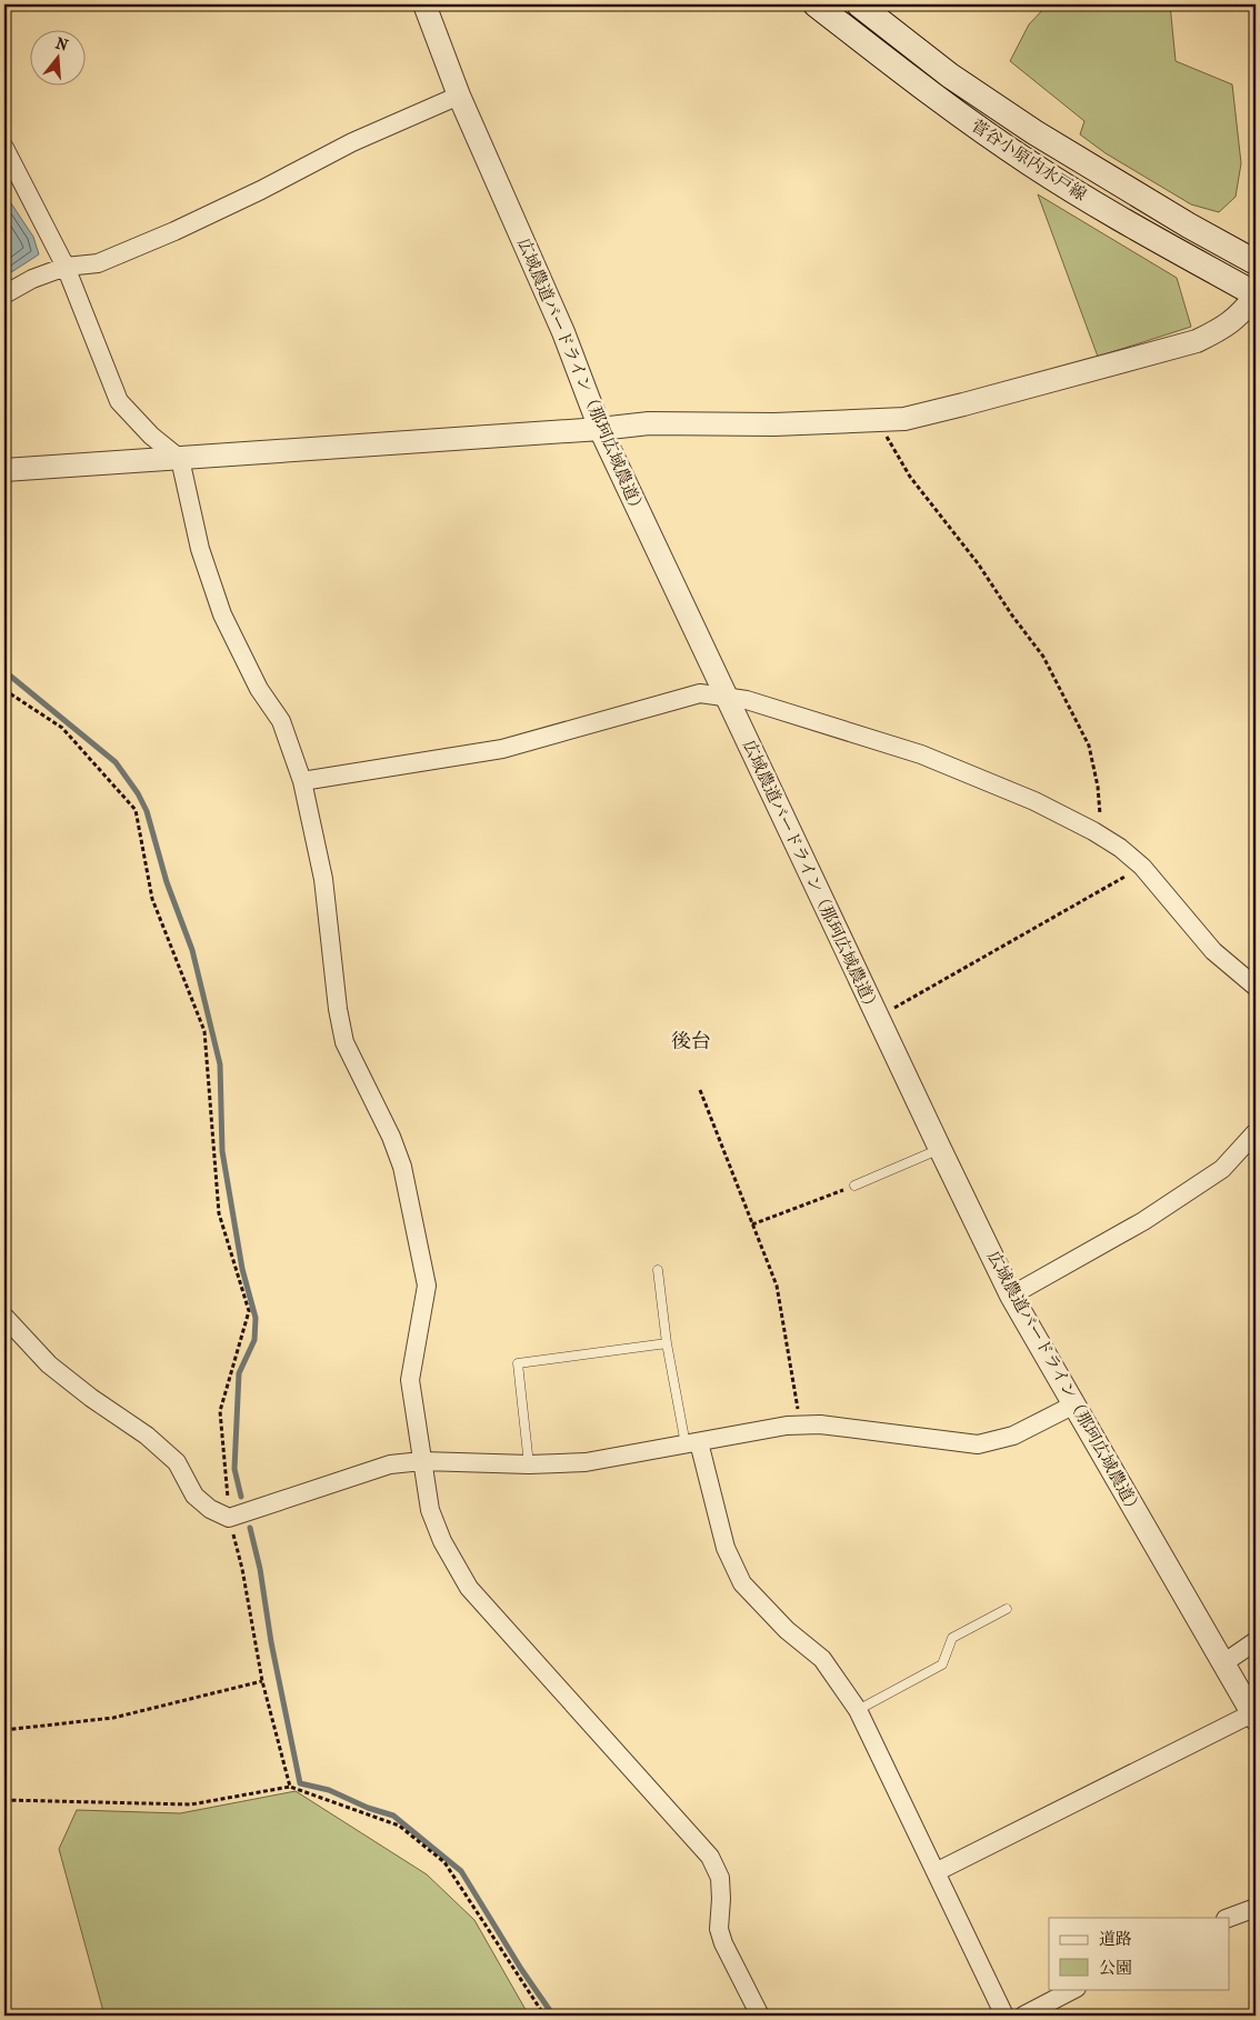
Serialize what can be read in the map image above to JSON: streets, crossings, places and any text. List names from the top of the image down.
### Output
{
  "streets": {
    "main road": ["菅谷小原内水戸線"],
    "street": ["広域農道バードライン（那珂広域農道）"]
  },
  "districts": ["後台"],
  "legend": ["道路", "公園"],
  "north": "top"
}
